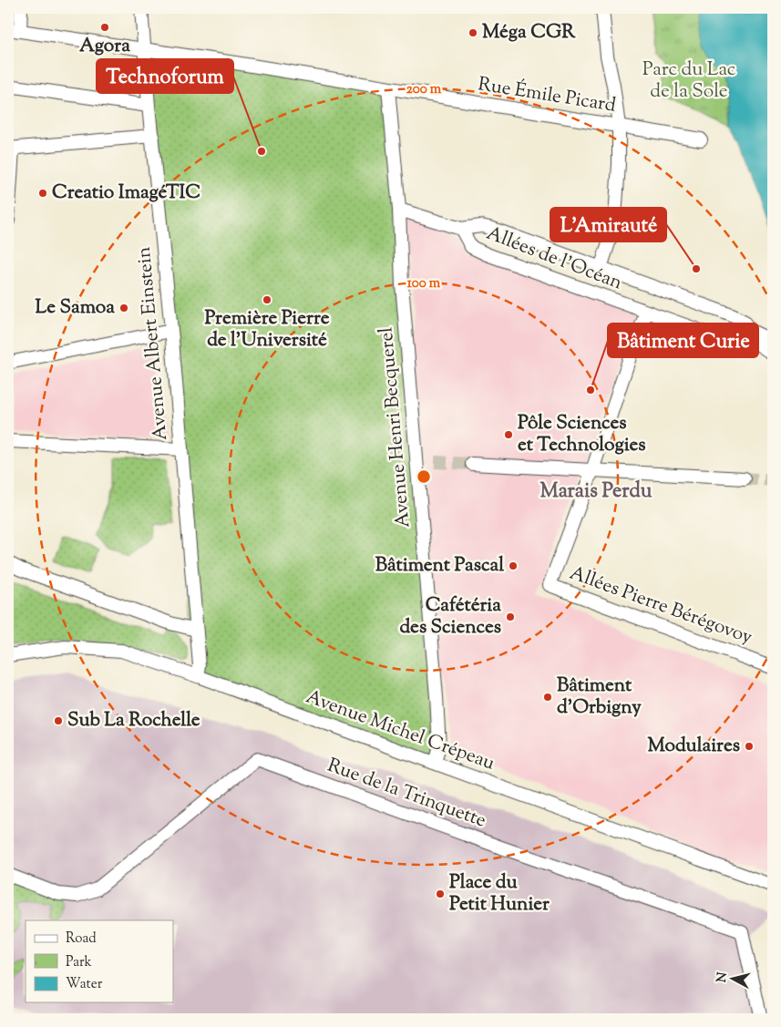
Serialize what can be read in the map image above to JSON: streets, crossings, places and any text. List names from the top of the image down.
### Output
{
  "streets": {
    "street": [
      "Rue Émile Picard",
      "Allées de l'Océan",
      "Avenue Albert Einstein",
      "Avenue Henri Becquerel",
      "Allées Pierre Bérégovoy",
      "Avenue Michel Crépeau",
      "Rue de la Trinquette"
    ]
  },
  "crossings": [
    ["Rue Émile Picard", "Avenue Albert Einstein"],
    ["Rue Émile Picard", "Avenue Henri Becquerel"],
    ["Allées de l'Océan", "Allées Pierre Bérégovoy"],
    ["Avenue Albert Einstein", "Avenue Michel Crépeau"],
    ["Avenue Henri Becquerel", "Avenue Michel Crépeau"]
  ],
  "districts": ["Marais Perdu"],
  "parks": ["Parc du Lac de la Sole"],
  "places": [
    "Agora",
    "Méga CGR",
    "Technoforum",
    "Creatio ImagéTIC",
    "L'Amirauté",
    "Première Pierre de l'Université",
    "Le Samoa",
    "Bâtiment Curie",
    "Pôle Sciences et Technologies",
    "Bâtiment Pascal",
    "Cafétéria des Sciences",
    "Bâtiment d’Orbigny",
    "Sub La Rochelle",
    "Modulaires",
    "Place du Petit Hunier"
  ],
  "legend": ["Road", "Park", "Water"],
  "north": "left",
  "rings": ["200 m", "100 m"]
}
